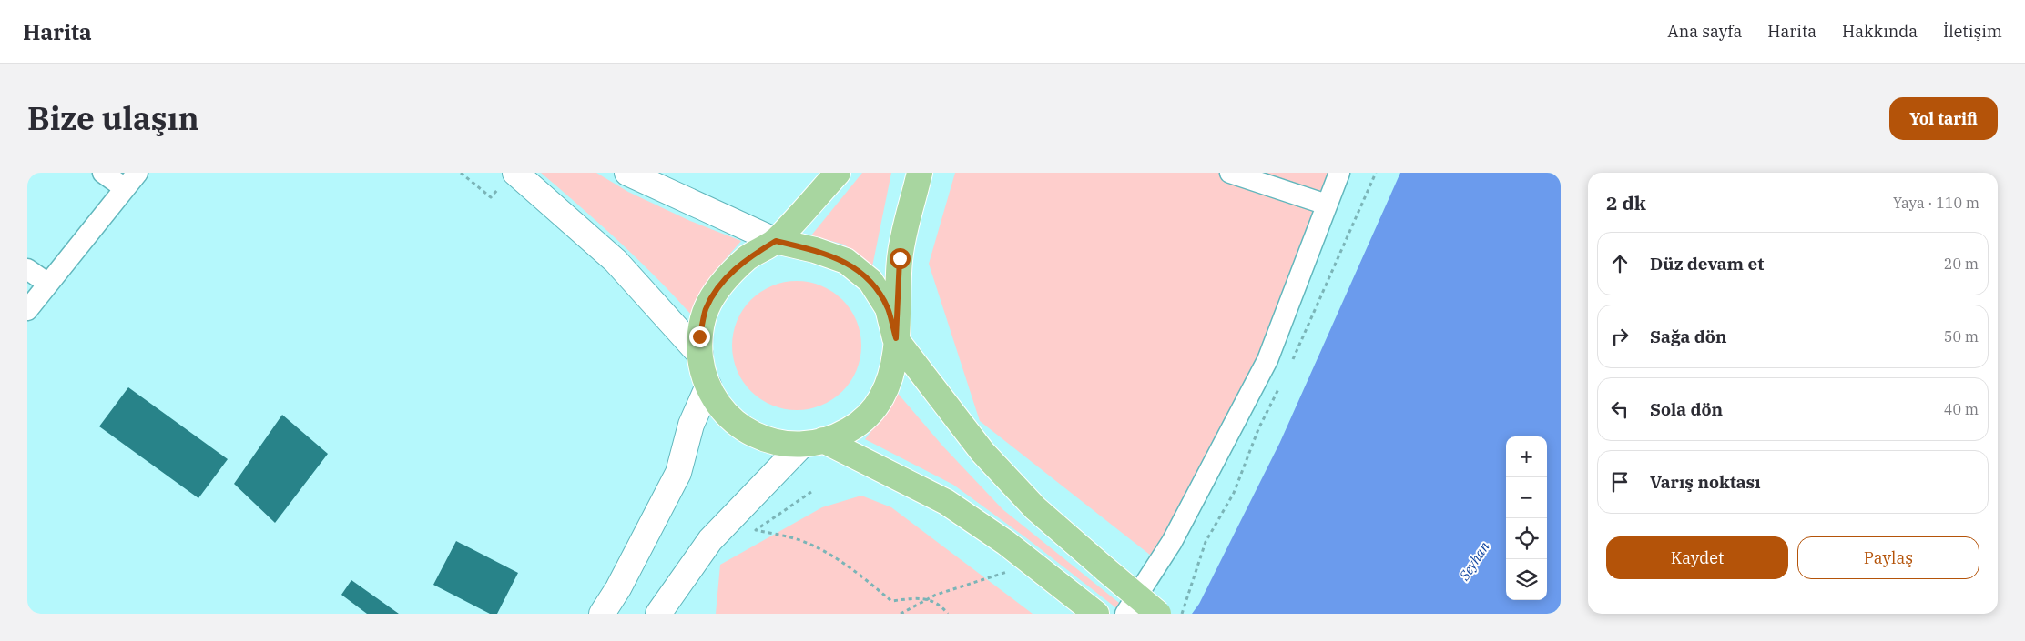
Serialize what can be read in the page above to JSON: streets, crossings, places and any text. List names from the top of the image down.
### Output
{
  "water": ["Seyhan"],
  "page": {
    "header": "Harita",
    "nav": [
      "Ana sayfa",
      "Harita",
      "Hakkında",
      "İletişim"
    ],
    "title": "Bize ulaşın",
    "buttons": [
      "Yol tarifi",
      ["Kaydet", "Paylaş"]
    ],
    "heading": ["2 dk", "Yaya · 110 m"],
    "list": [
      ["Düz devam et", "20 m"],
      ["Sağa dön", "50 m"],
      ["Sola dön", "40 m"],
      "Varış noktası"
    ],
    "map_buttons": ["+", "−"]
  }
}
